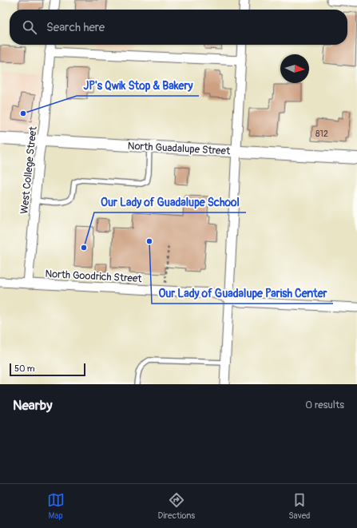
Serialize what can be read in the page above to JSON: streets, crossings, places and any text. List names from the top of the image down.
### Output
{
  "streets": {
    "street": ["North Guadalupe Street", "West College Street", "North Goodrich Street"]
  },
  "crossings": [
    ["North Guadalupe Street", "West College Street"],
    ["West College Street", "North Goodrich Street"]
  ],
  "places": ["JP's Qwik Stop & Bakery", "Our Lady of Guadalupe Parish Center", "Our Lady of Guadalupe School"],
  "house_numbers": ["812"],
  "scale_bar": "50 m",
  "north": "right",
  "page": {
    "search": "Search here",
    "scale": "50 m",
    "heading": ["Nearby", "0 results"],
    "nav": ["Map", "Directions", "Saved"]
  }
}
